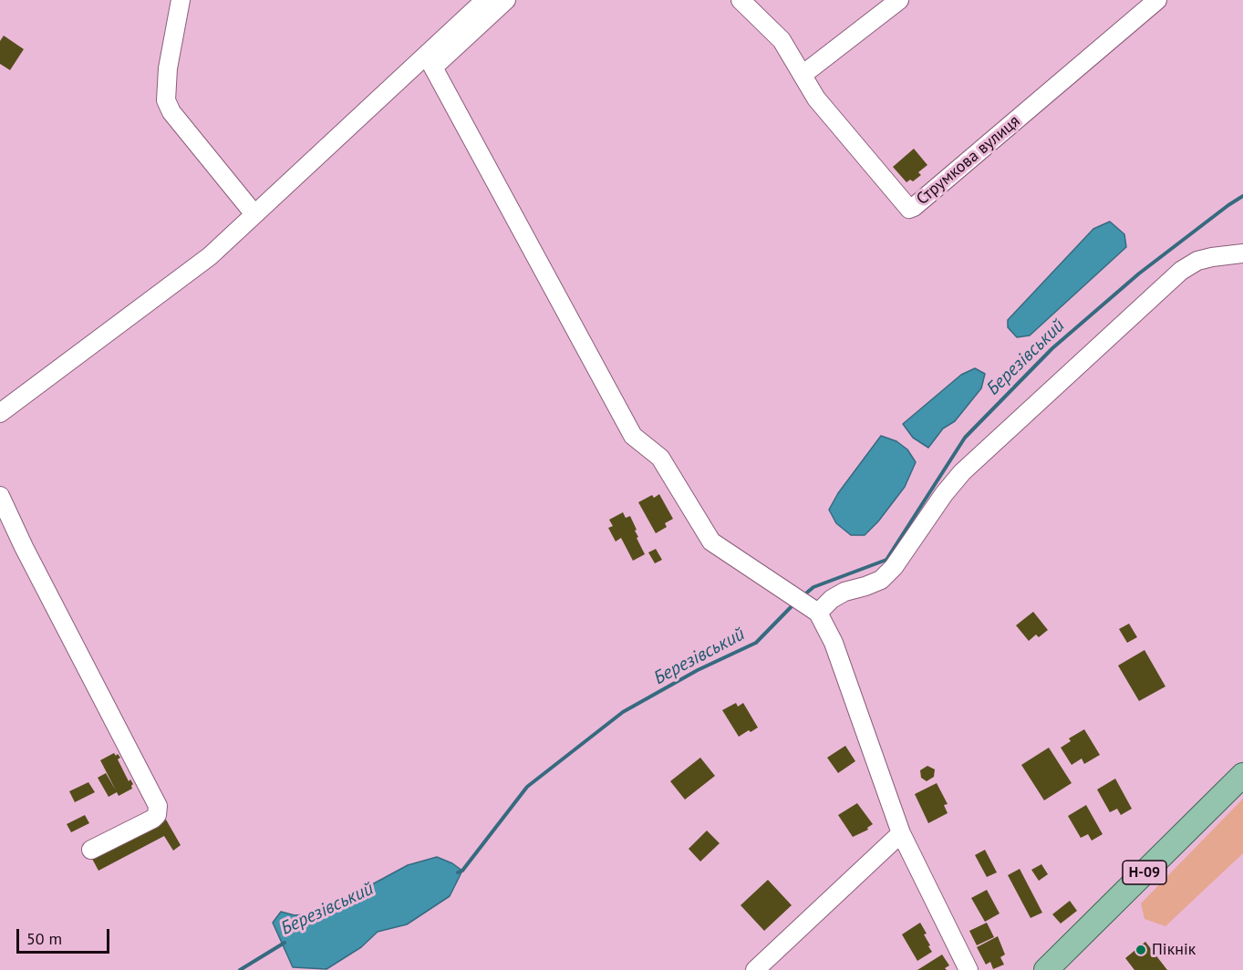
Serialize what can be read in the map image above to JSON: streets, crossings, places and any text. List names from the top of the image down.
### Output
{
  "streets": {
    "main road": ["Н-09"],
    "street": ["Струмкова вулиця"]
  },
  "water": ["Березівський"],
  "places": ["Пікнік"],
  "scale_bar": "50 m"
}
